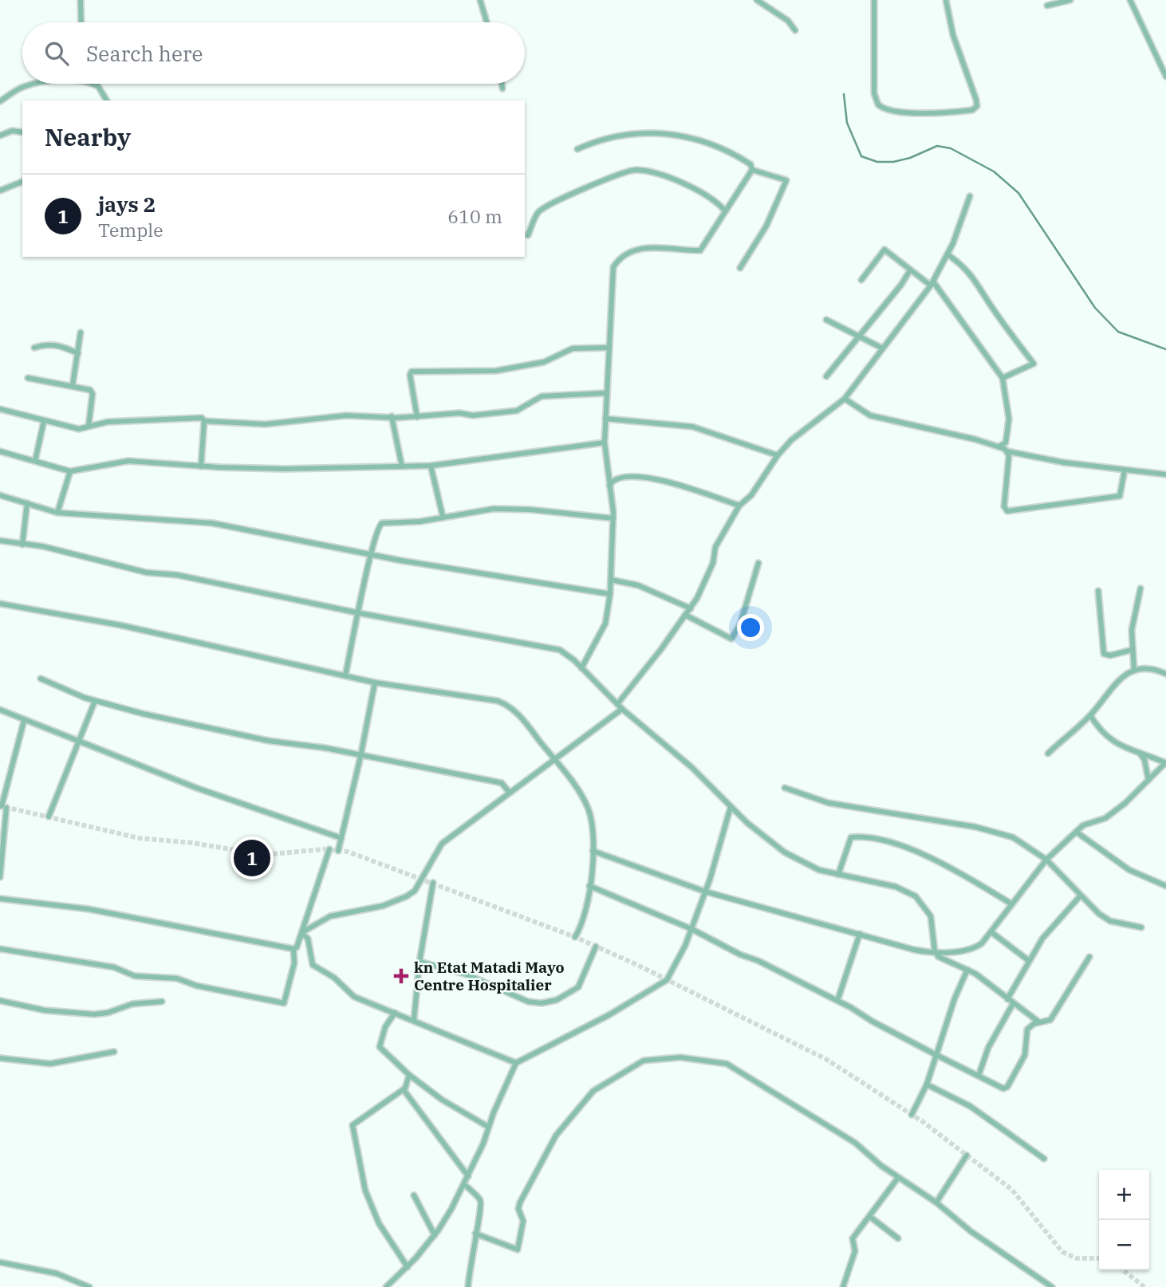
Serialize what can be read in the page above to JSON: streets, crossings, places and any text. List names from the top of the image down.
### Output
{
  "places": {
    "health": ["kn Etat Matadi Mayo Centre Hospitalier"]
  },
  "page": {
    "search": "Search here",
    "heading": "Nearby",
    "list": [
      {
        "mark": "1",
        "name": "jays 2",
        "note": "Temple",
        "value": "610 m"
      }
    ],
    "pins": "1",
    "map_buttons": ["+", "−"]
  }
}
